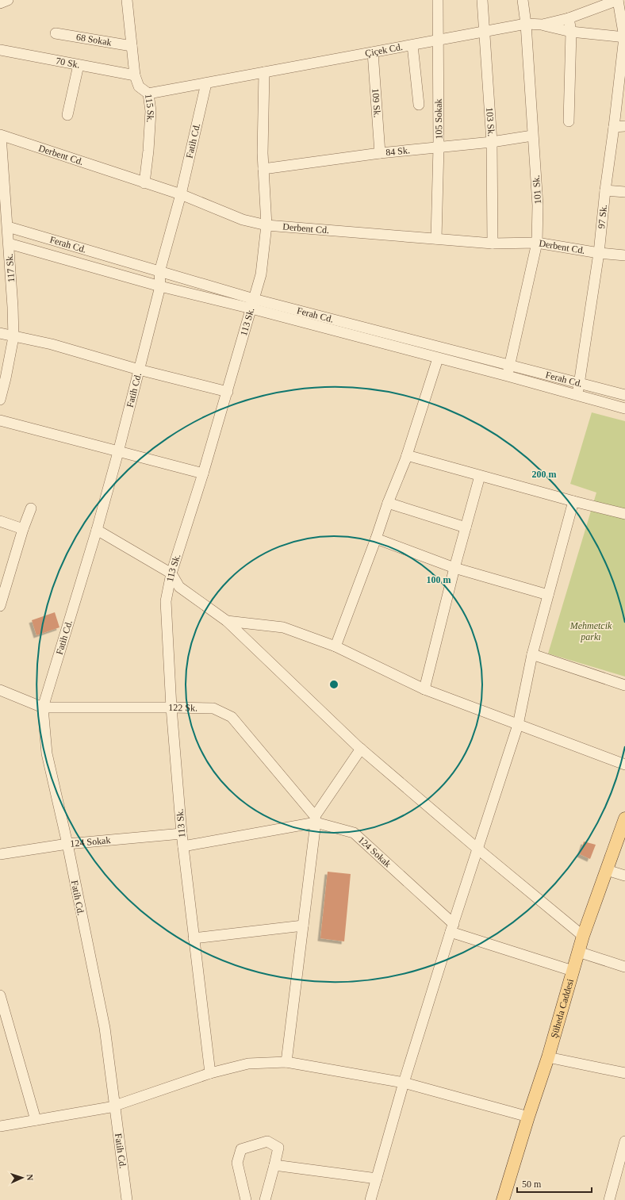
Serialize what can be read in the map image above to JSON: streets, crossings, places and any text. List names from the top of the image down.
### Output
{
  "streets": {
    "main road": ["Şüheda Caddesi"],
    "street": [
      "68 Sokak",
      "Çiçek Cd.",
      "70 Sk.",
      "109 Sk.",
      "115 Sk.",
      "105 Sokak",
      "103 Sk.",
      "Fatih Cd.",
      "84 Sk.",
      "Derbent Cd.",
      "101 Sk.",
      "97 Sk.",
      "Ferah Cd.",
      "117 Sk.",
      "113 Sk.",
      "122 Sk.",
      "124 Sokak"
    ]
  },
  "crossings": [
    ["68 Sokak", "115 Sk."],
    ["Çiçek Cd.", "109 Sk."],
    ["Çiçek Cd.", "115 Sk."],
    ["Çiçek Cd.", "105 Sokak"],
    ["Çiçek Cd.", "103 Sk."],
    ["Çiçek Cd.", "Fatih Cd."],
    ["Çiçek Cd.", "101 Sk."],
    ["Çiçek Cd.", "97 Sk."],
    ["Çiçek Cd.", "113 Sk."],
    ["70 Sk.", "115 Sk."],
    ["109 Sk.", "84 Sk."],
    ["115 Sk.", "Derbent Cd."],
    ["105 Sokak", "84 Sk."],
    ["105 Sokak", "Derbent Cd."],
    ["103 Sk.", "84 Sk."],
    ["103 Sk.", "Derbent Cd."],
    ["Fatih Cd.", "Derbent Cd."],
    ["Fatih Cd.", "Ferah Cd."],
    ["Fatih Cd.", "122 Sk."],
    ["Fatih Cd.", "124 Sokak"],
    ["84 Sk.", "101 Sk."],
    ["84 Sk.", "113 Sk."],
    ["Derbent Cd.", "101 Sk."],
    ["Derbent Cd.", "97 Sk."],
    ["Derbent Cd.", "117 Sk."],
    ["Derbent Cd.", "113 Sk."],
    ["101 Sk.", "Ferah Cd."],
    ["97 Sk.", "Ferah Cd."],
    ["Ferah Cd.", "117 Sk."],
    ["Ferah Cd.", "113 Sk."],
    ["113 Sk.", "122 Sk."],
    ["113 Sk.", "124 Sokak"],
    ["122 Sk.", "124 Sokak"]
  ],
  "parks": ["Mehmetcik parkı"],
  "scale_bar": "50 m",
  "north": "right",
  "rings": ["200 m", "100 m"]
}
